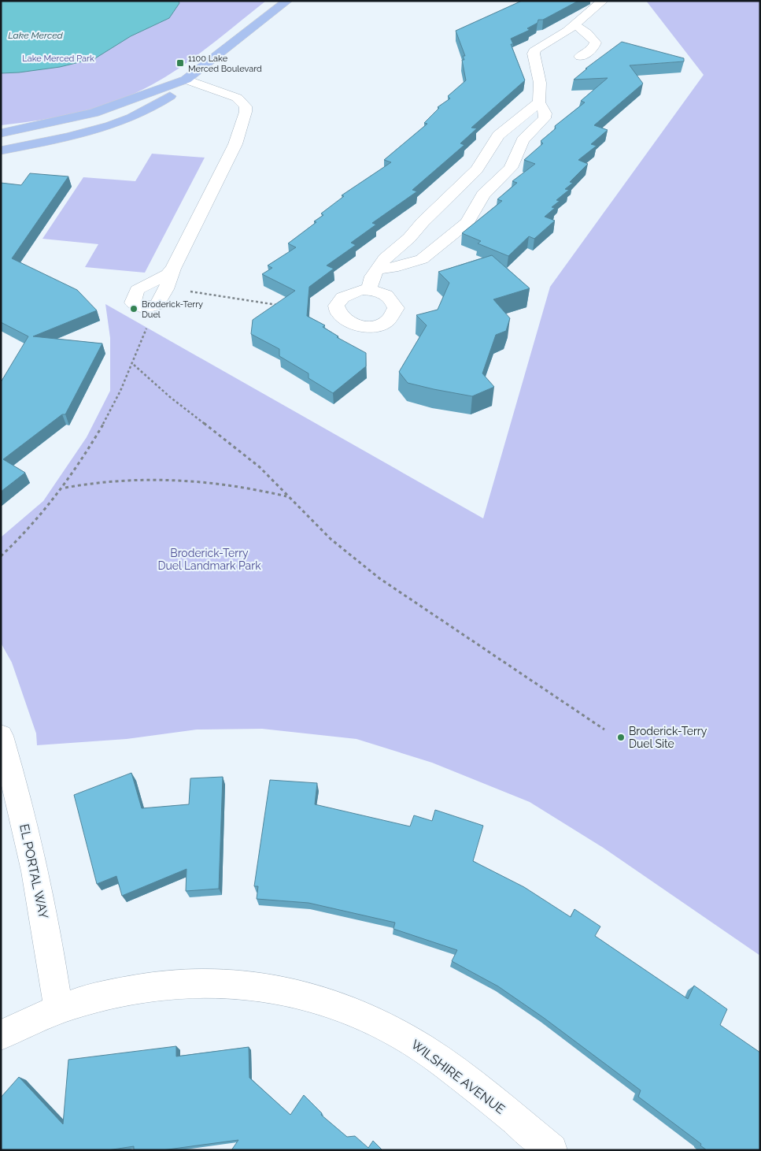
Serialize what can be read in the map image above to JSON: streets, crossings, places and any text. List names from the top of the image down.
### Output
{
  "streets": {
    "street": ["EL PORTAL WAY", "WILSHIRE AVENUE"]
  },
  "crossings": [
    ["EL PORTAL WAY", "WILSHIRE AVENUE"]
  ],
  "water": ["Lake Merced"],
  "parks": ["Lake Merced Park", "Broderick-Terry Duel Landmark Park"],
  "places": {
    "transit": ["1100 Lake Merced Boulevard"],
    "other": ["Broderick-Terry Duel", "Broderick-Terry Duel Site"]
  }
}
